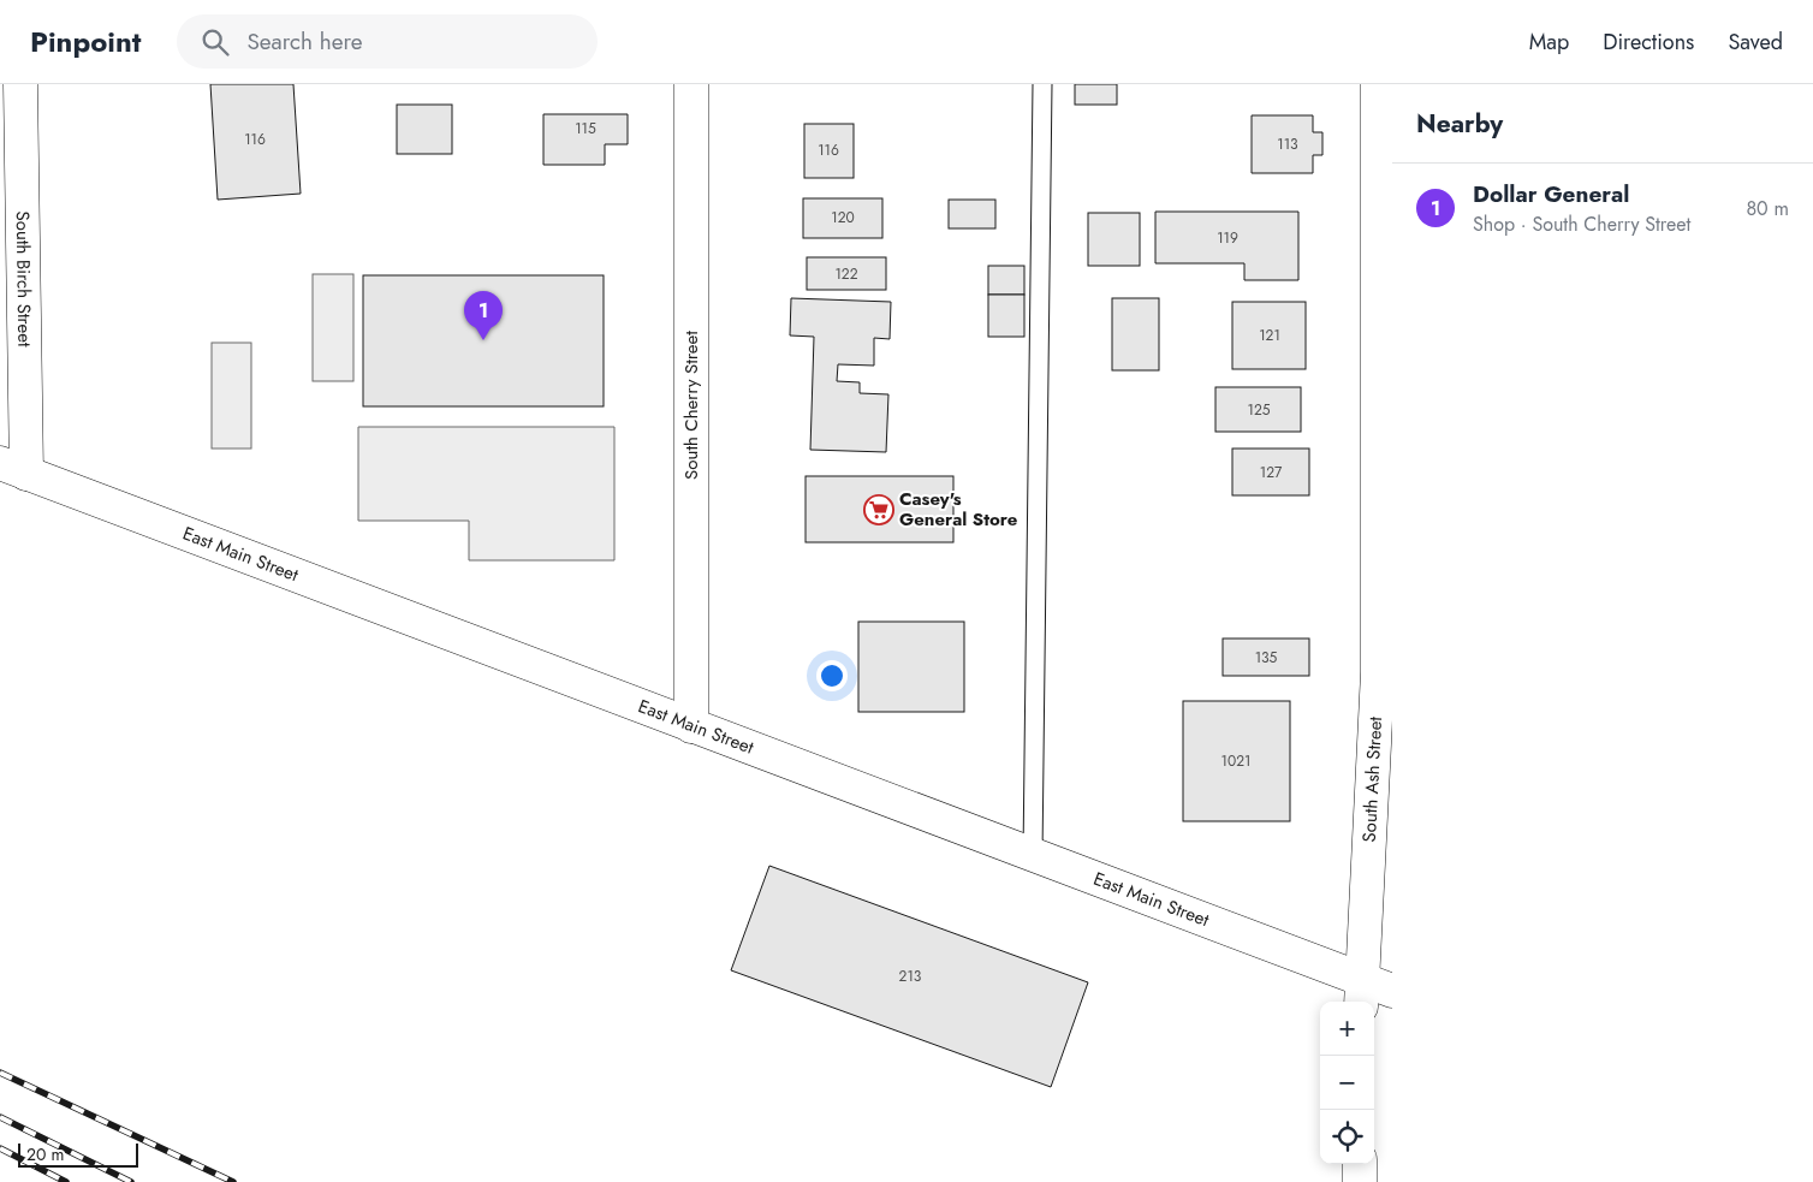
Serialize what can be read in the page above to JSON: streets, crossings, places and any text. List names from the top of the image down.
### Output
{
  "streets": {
    "street": [
      "South Birch Street",
      "South Cherry Street",
      "East Main Street",
      "South Ash Street"
    ]
  },
  "crossings": [
    ["South Birch Street", "East Main Street"],
    ["South Cherry Street", "East Main Street"],
    ["East Main Street", "South Ash Street"]
  ],
  "places": {
    "supermarket": ["Casey's General Store"]
  },
  "house_numbers": [
    "115",
    "116",
    "113",
    "116",
    "120",
    "119",
    "122",
    "121",
    "125",
    "127",
    "135",
    "1021",
    "213"
  ],
  "scale_bar": "20 m",
  "page": {
    "header": "Pinpoint",
    "search": "Search here",
    "nav": ["Map", "Directions", "Saved"],
    "heading": "Nearby",
    "list": [
      {
        "mark": "1",
        "name": "Dollar General",
        "note": "Shop · South Cherry Street",
        "value": "80 m"
      }
    ],
    "pins": "1",
    "map_buttons": ["+", "−"],
    "scale": "20 m"
  }
}
